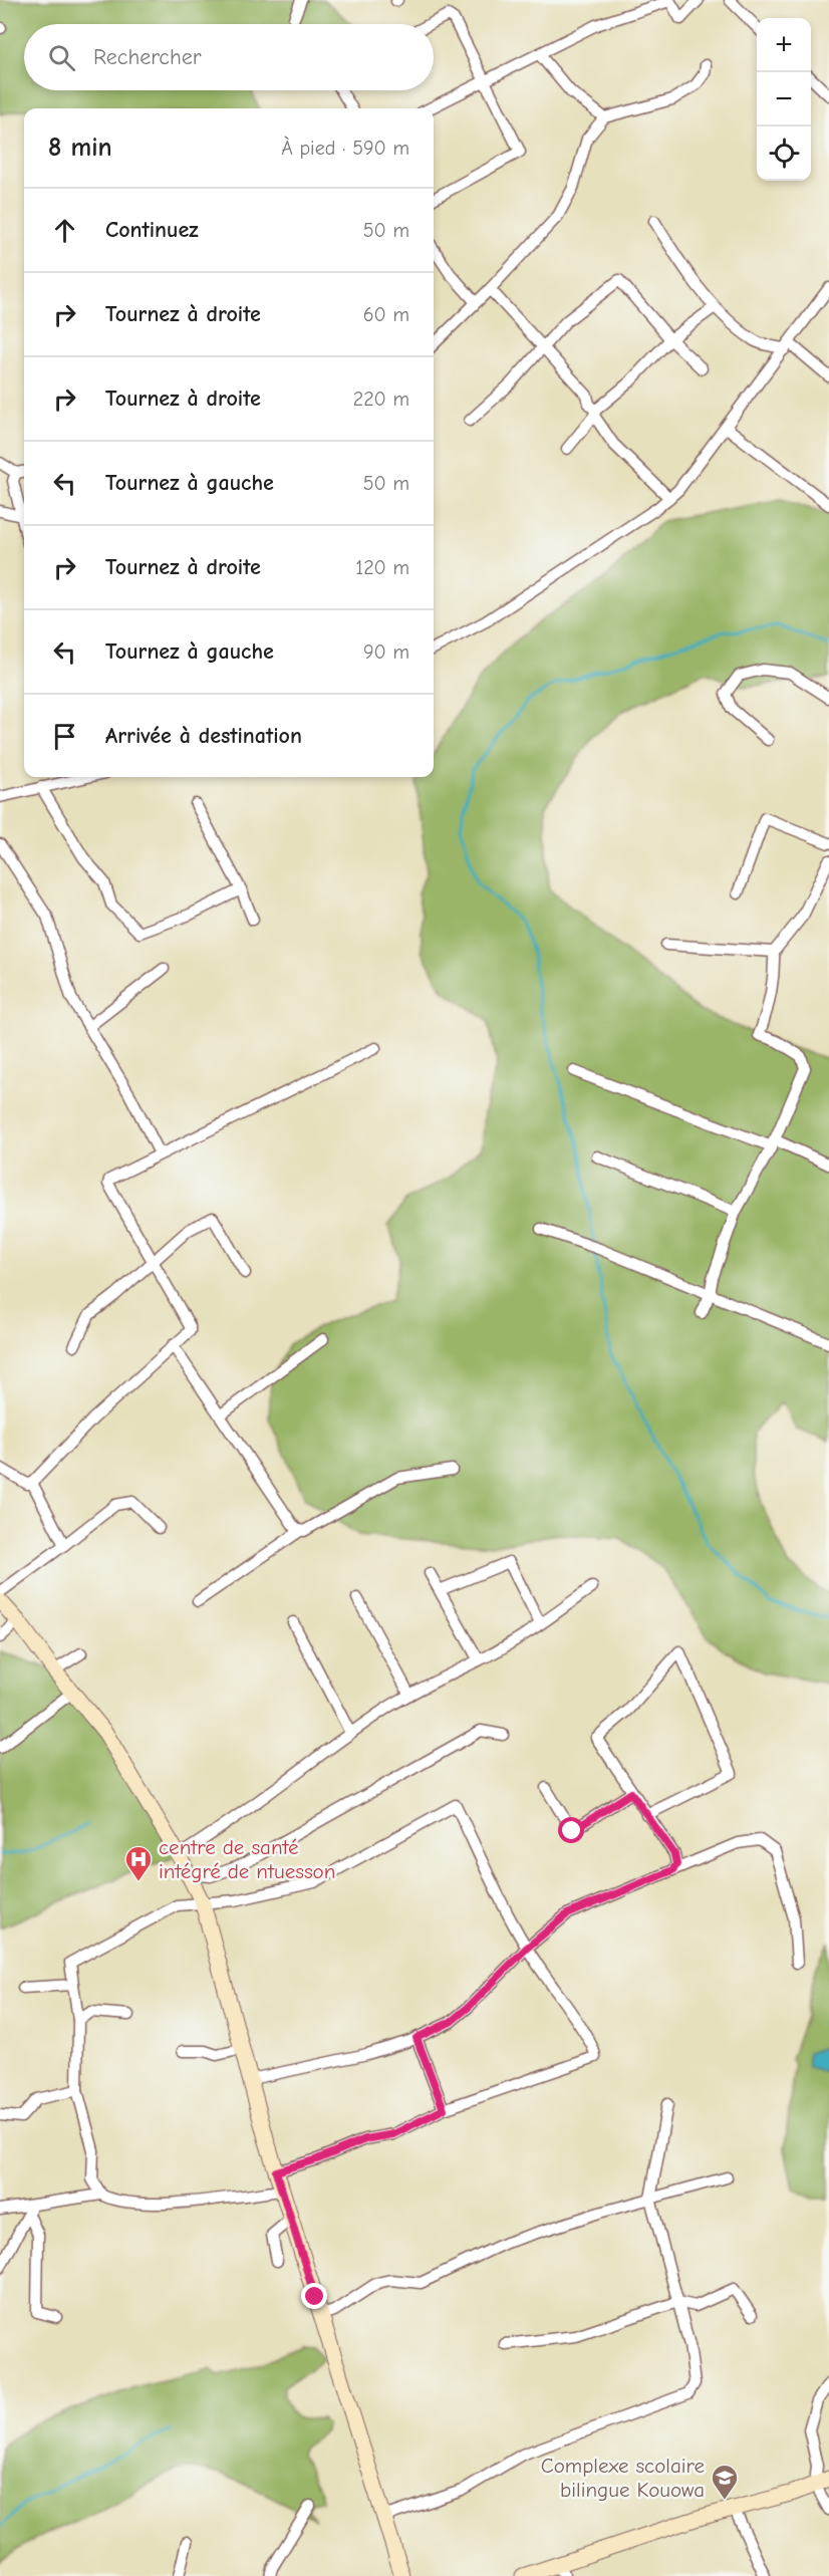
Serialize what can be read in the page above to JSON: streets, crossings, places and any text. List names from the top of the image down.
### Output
{
  "places": {
    "hospital": ["centre de santé intégré de ntuesson"],
    "school or university": ["Complexe scolaire bilingue Kouowa"]
  },
  "page": {
    "map_buttons": ["+", "−"],
    "search": "Rechercher",
    "heading": ["8 min", "À pied · 590 m"],
    "list": [
      ["Continuez", "50 m"],
      ["Tournez à droite", "60 m"],
      ["Tournez à droite", "220 m"],
      ["Tournez à gauche", "50 m"],
      ["Tournez à droite", "120 m"],
      ["Tournez à gauche", "90 m"],
      "Arrivée à destination"
    ]
  }
}
